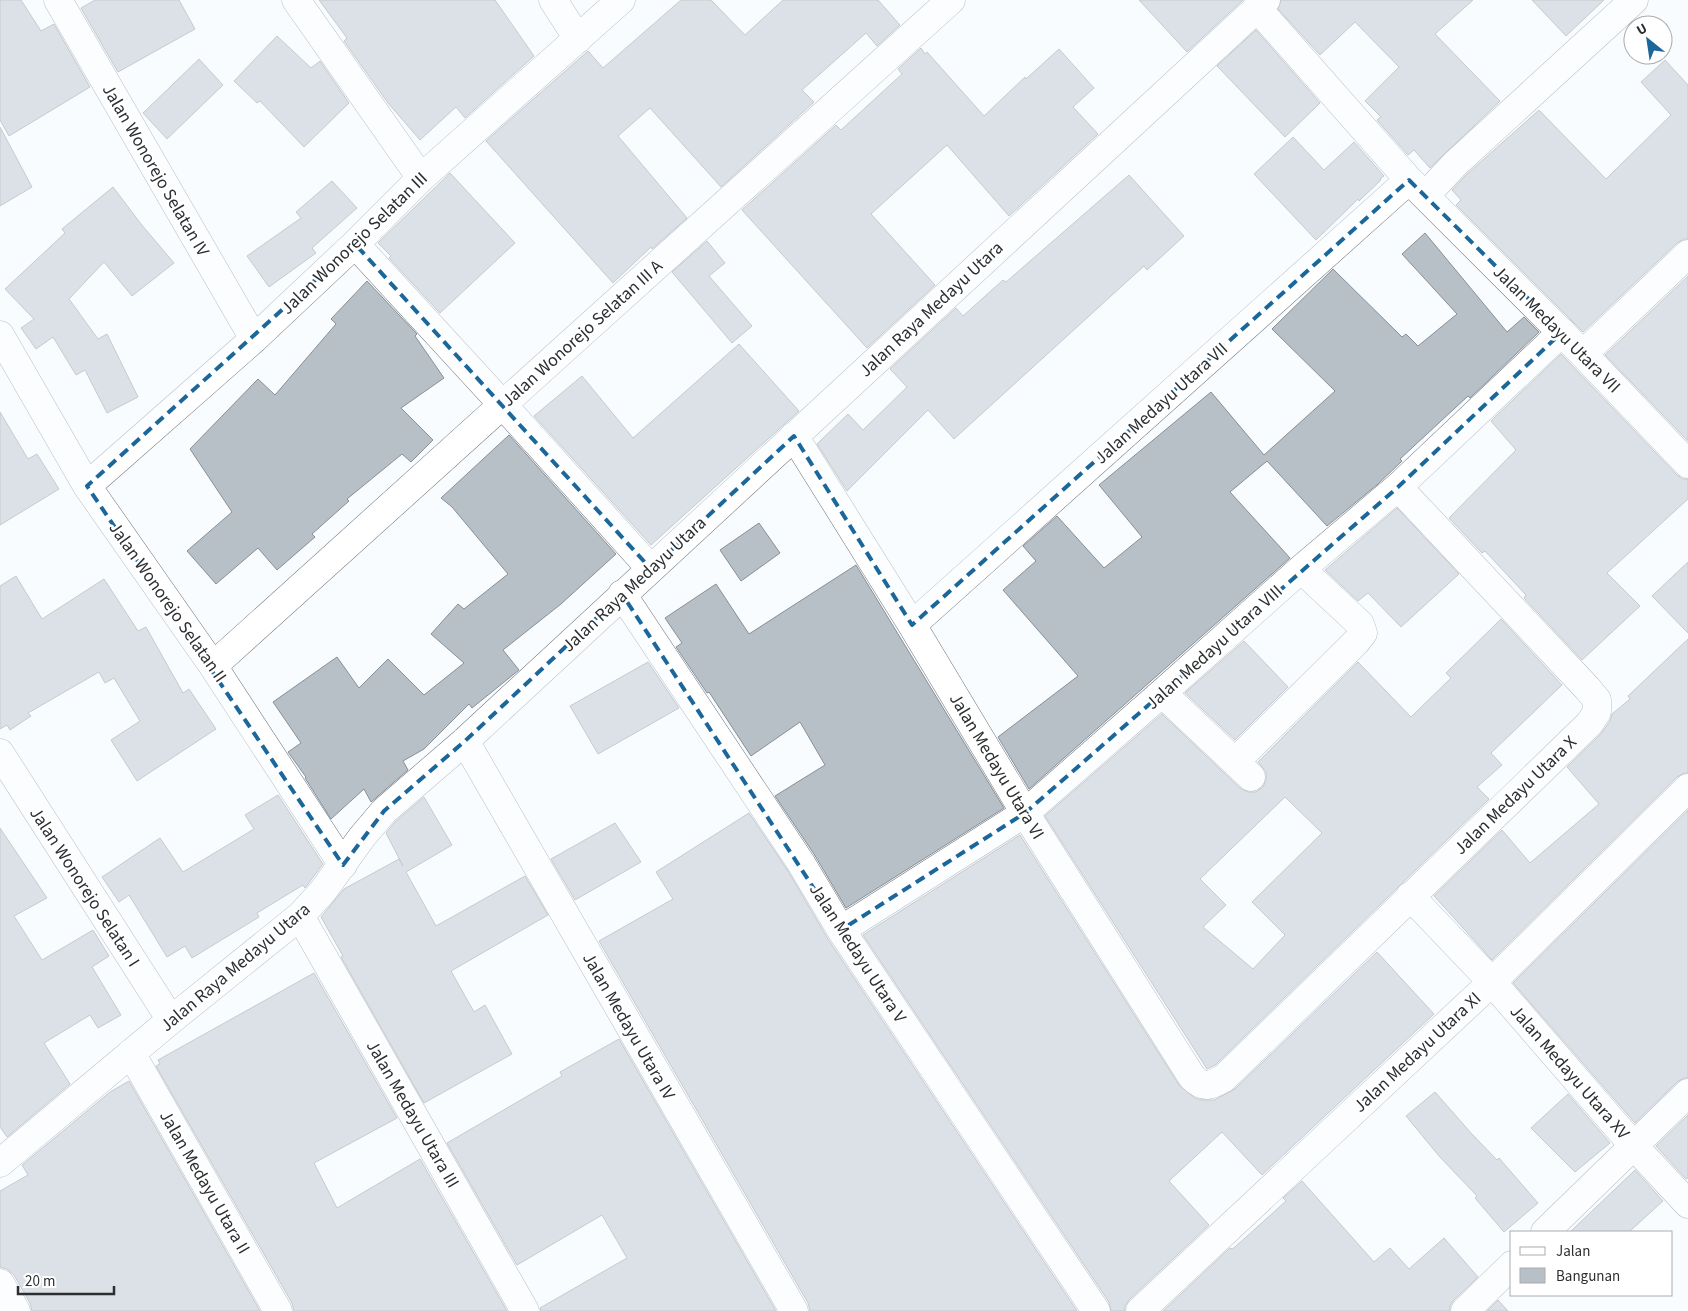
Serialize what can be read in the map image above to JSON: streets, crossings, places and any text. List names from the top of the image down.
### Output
{
  "streets": {
    "street": [
      "Jalan Wonorejo Selatan IV",
      "Jalan Wonorejo Selatan III",
      "Jalan Raya Medayu Utara",
      "Jalan Medayu Utara VII",
      "Jalan Wonorejo Selatan III A",
      "Jalan Wonorejo Selatan II",
      "Jalan Medayu Utara VIII",
      "Jalan Medayu Utara VI",
      "Jalan Medayu Utara X",
      "Jalan Wonorejo Selatan I",
      "Jalan Medayu Utara V",
      "Jalan Medayu Utara IV",
      "Jalan Medayu Utara XI",
      "Jalan Medayu Utara XV",
      "Jalan Medayu Utara III",
      "Jalan Medayu Utara II"
    ]
  },
  "crossings": [
    ["Jalan Wonorejo Selatan IV", "Jalan Wonorejo Selatan III"],
    ["Jalan Wonorejo Selatan III", "Jalan Wonorejo Selatan II"],
    ["Jalan Raya Medayu Utara", "Jalan Medayu Utara VII"],
    ["Jalan Raya Medayu Utara", "Jalan Wonorejo Selatan II"],
    ["Jalan Raya Medayu Utara", "Jalan Medayu Utara VI"],
    ["Jalan Raya Medayu Utara", "Jalan Wonorejo Selatan I"],
    ["Jalan Raya Medayu Utara", "Jalan Medayu Utara V"],
    ["Jalan Raya Medayu Utara", "Jalan Medayu Utara IV"],
    ["Jalan Raya Medayu Utara", "Jalan Medayu Utara III"],
    ["Jalan Raya Medayu Utara", "Jalan Medayu Utara II"],
    ["Jalan Medayu Utara VII", "Jalan Medayu Utara VIII"],
    ["Jalan Medayu Utara VII", "Jalan Medayu Utara VI"],
    ["Jalan Wonorejo Selatan III A", "Jalan Wonorejo Selatan II"],
    ["Jalan Medayu Utara VIII", "Jalan Medayu Utara VI"],
    ["Jalan Medayu Utara VIII", "Jalan Medayu Utara X"],
    ["Jalan Medayu Utara VIII", "Jalan Medayu Utara V"],
    ["Jalan Medayu Utara VI", "Jalan Medayu Utara X"],
    ["Jalan Medayu Utara X", "Jalan Medayu Utara XV"],
    ["Jalan Medayu Utara XI", "Jalan Medayu Utara XV"]
  ],
  "legend": ["Jalan", "Bangunan"],
  "scale_bar": "20 m",
  "north": "top left"
}
